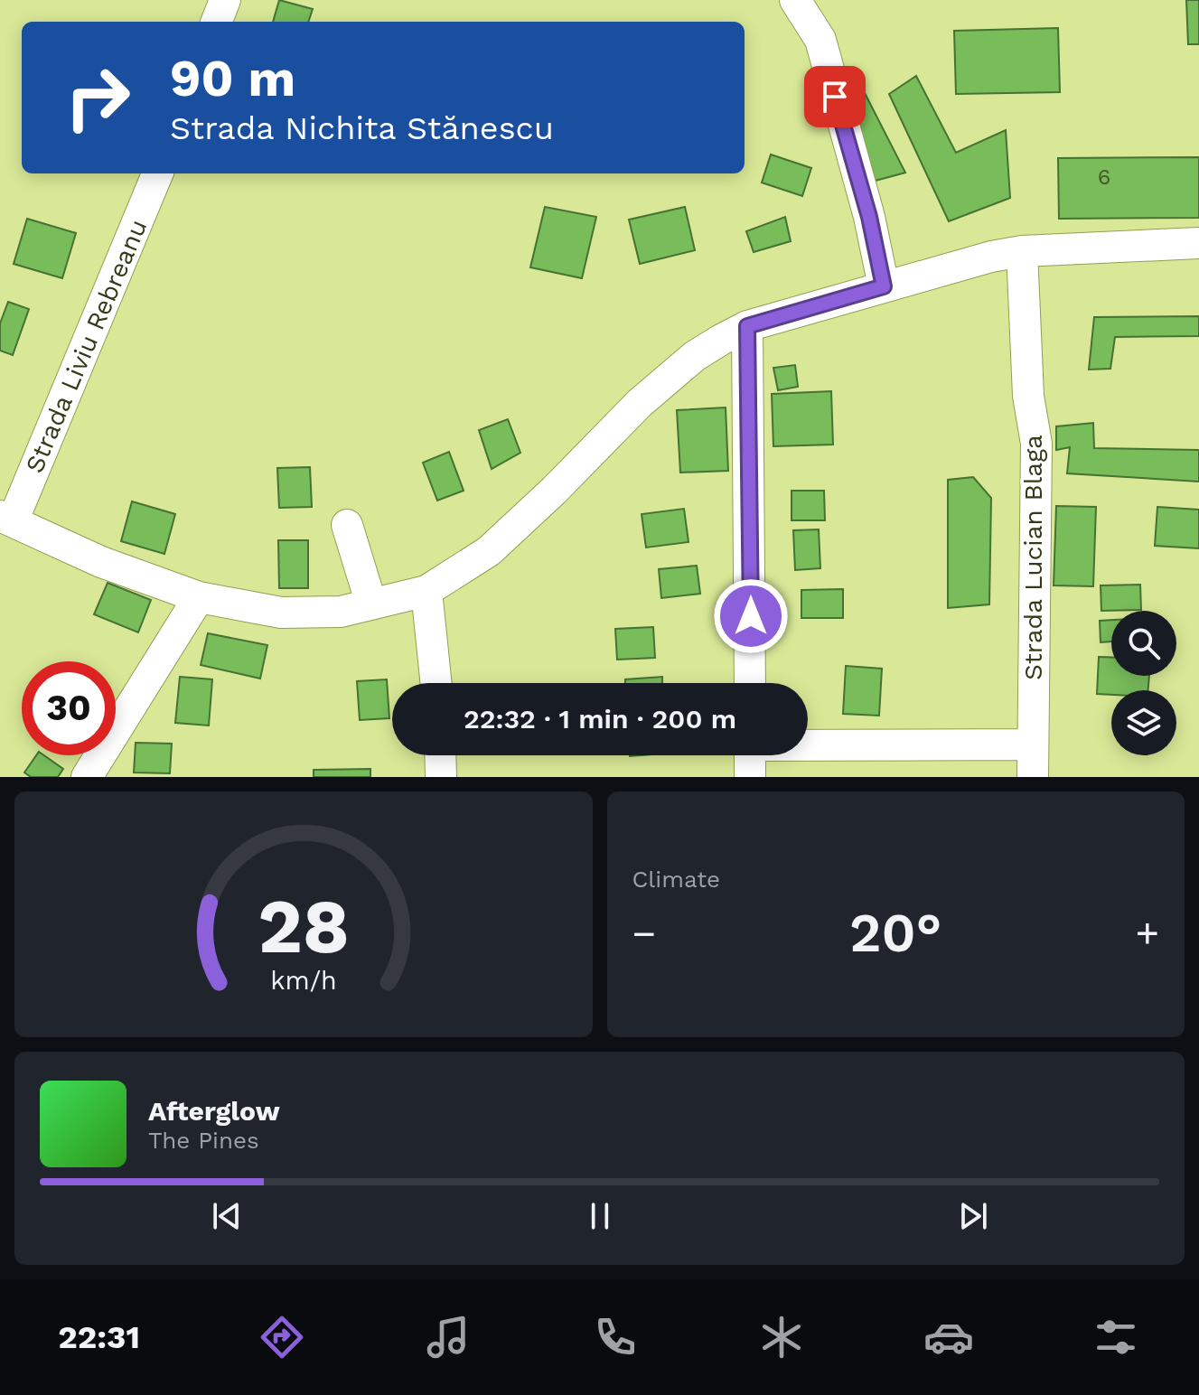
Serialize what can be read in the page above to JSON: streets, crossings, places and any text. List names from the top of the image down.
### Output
{
  "streets": {
    "street": ["Strada Liviu Rebreanu", "Strada Lucian Blaga"]
  },
  "house_numbers": ["6"],
  "page": {
    "turn": ["90 m", "Strada Nichita Stănescu"],
    "limit": "30",
    "trip": "22:32 · 1 min · 200 m",
    "tile": "Climate",
    "heat": ["−", "20°", "+"],
    "song": ["Afterglow", "The Pines"],
    "tabs": "22:31",
    "gauge": ["28", "km/h"]
  }
}
